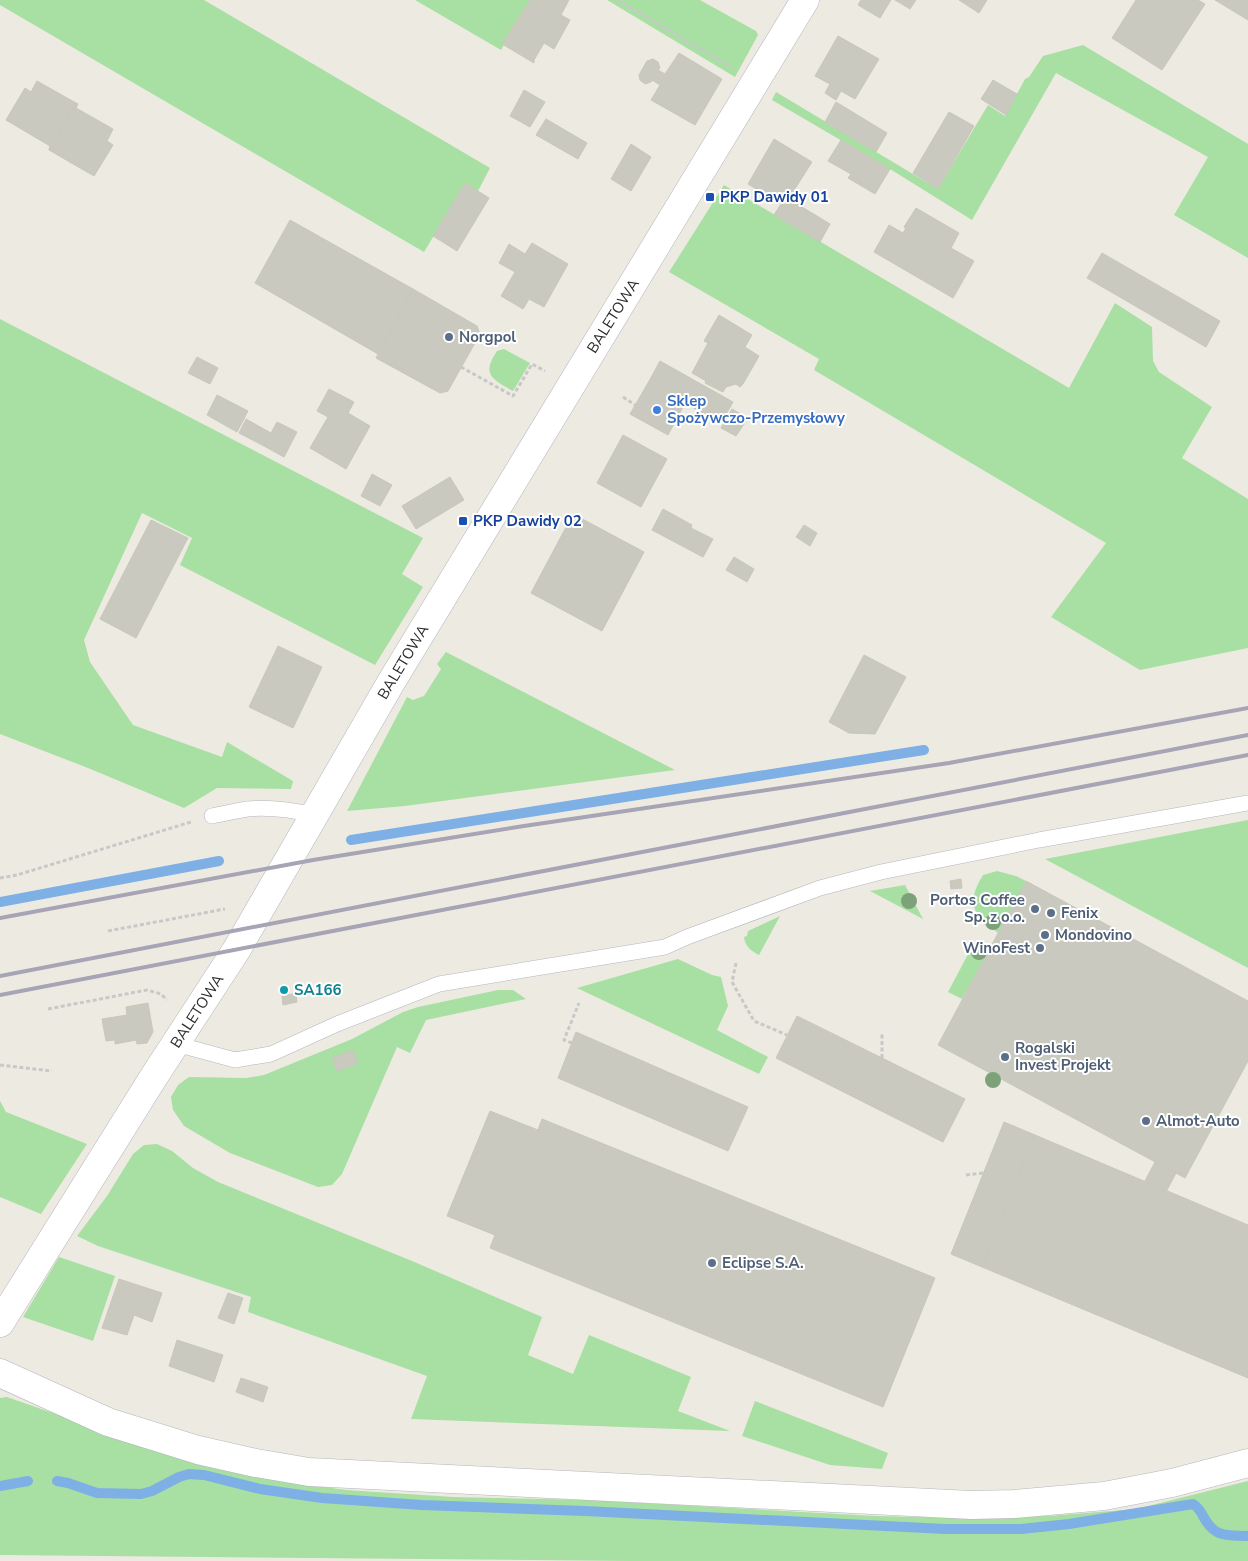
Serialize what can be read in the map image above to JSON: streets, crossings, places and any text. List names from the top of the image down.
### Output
{
  "streets": {
    "street": ["BALETOWA"]
  },
  "places": {
    "transit": ["PKP Dawidy 01", "PKP Dawidy 02"],
    "other": [
      "Norgpol",
      "Sklep Spożywczo-Przemysłowy",
      "Portos Coffee Sp. z o.o.",
      "Fenix",
      "Mondovino",
      "WinoFest",
      "SA166",
      "Rogalski Invest Projekt",
      "Almot-Auto",
      "Eclipse S.A."
    ]
  }
}
